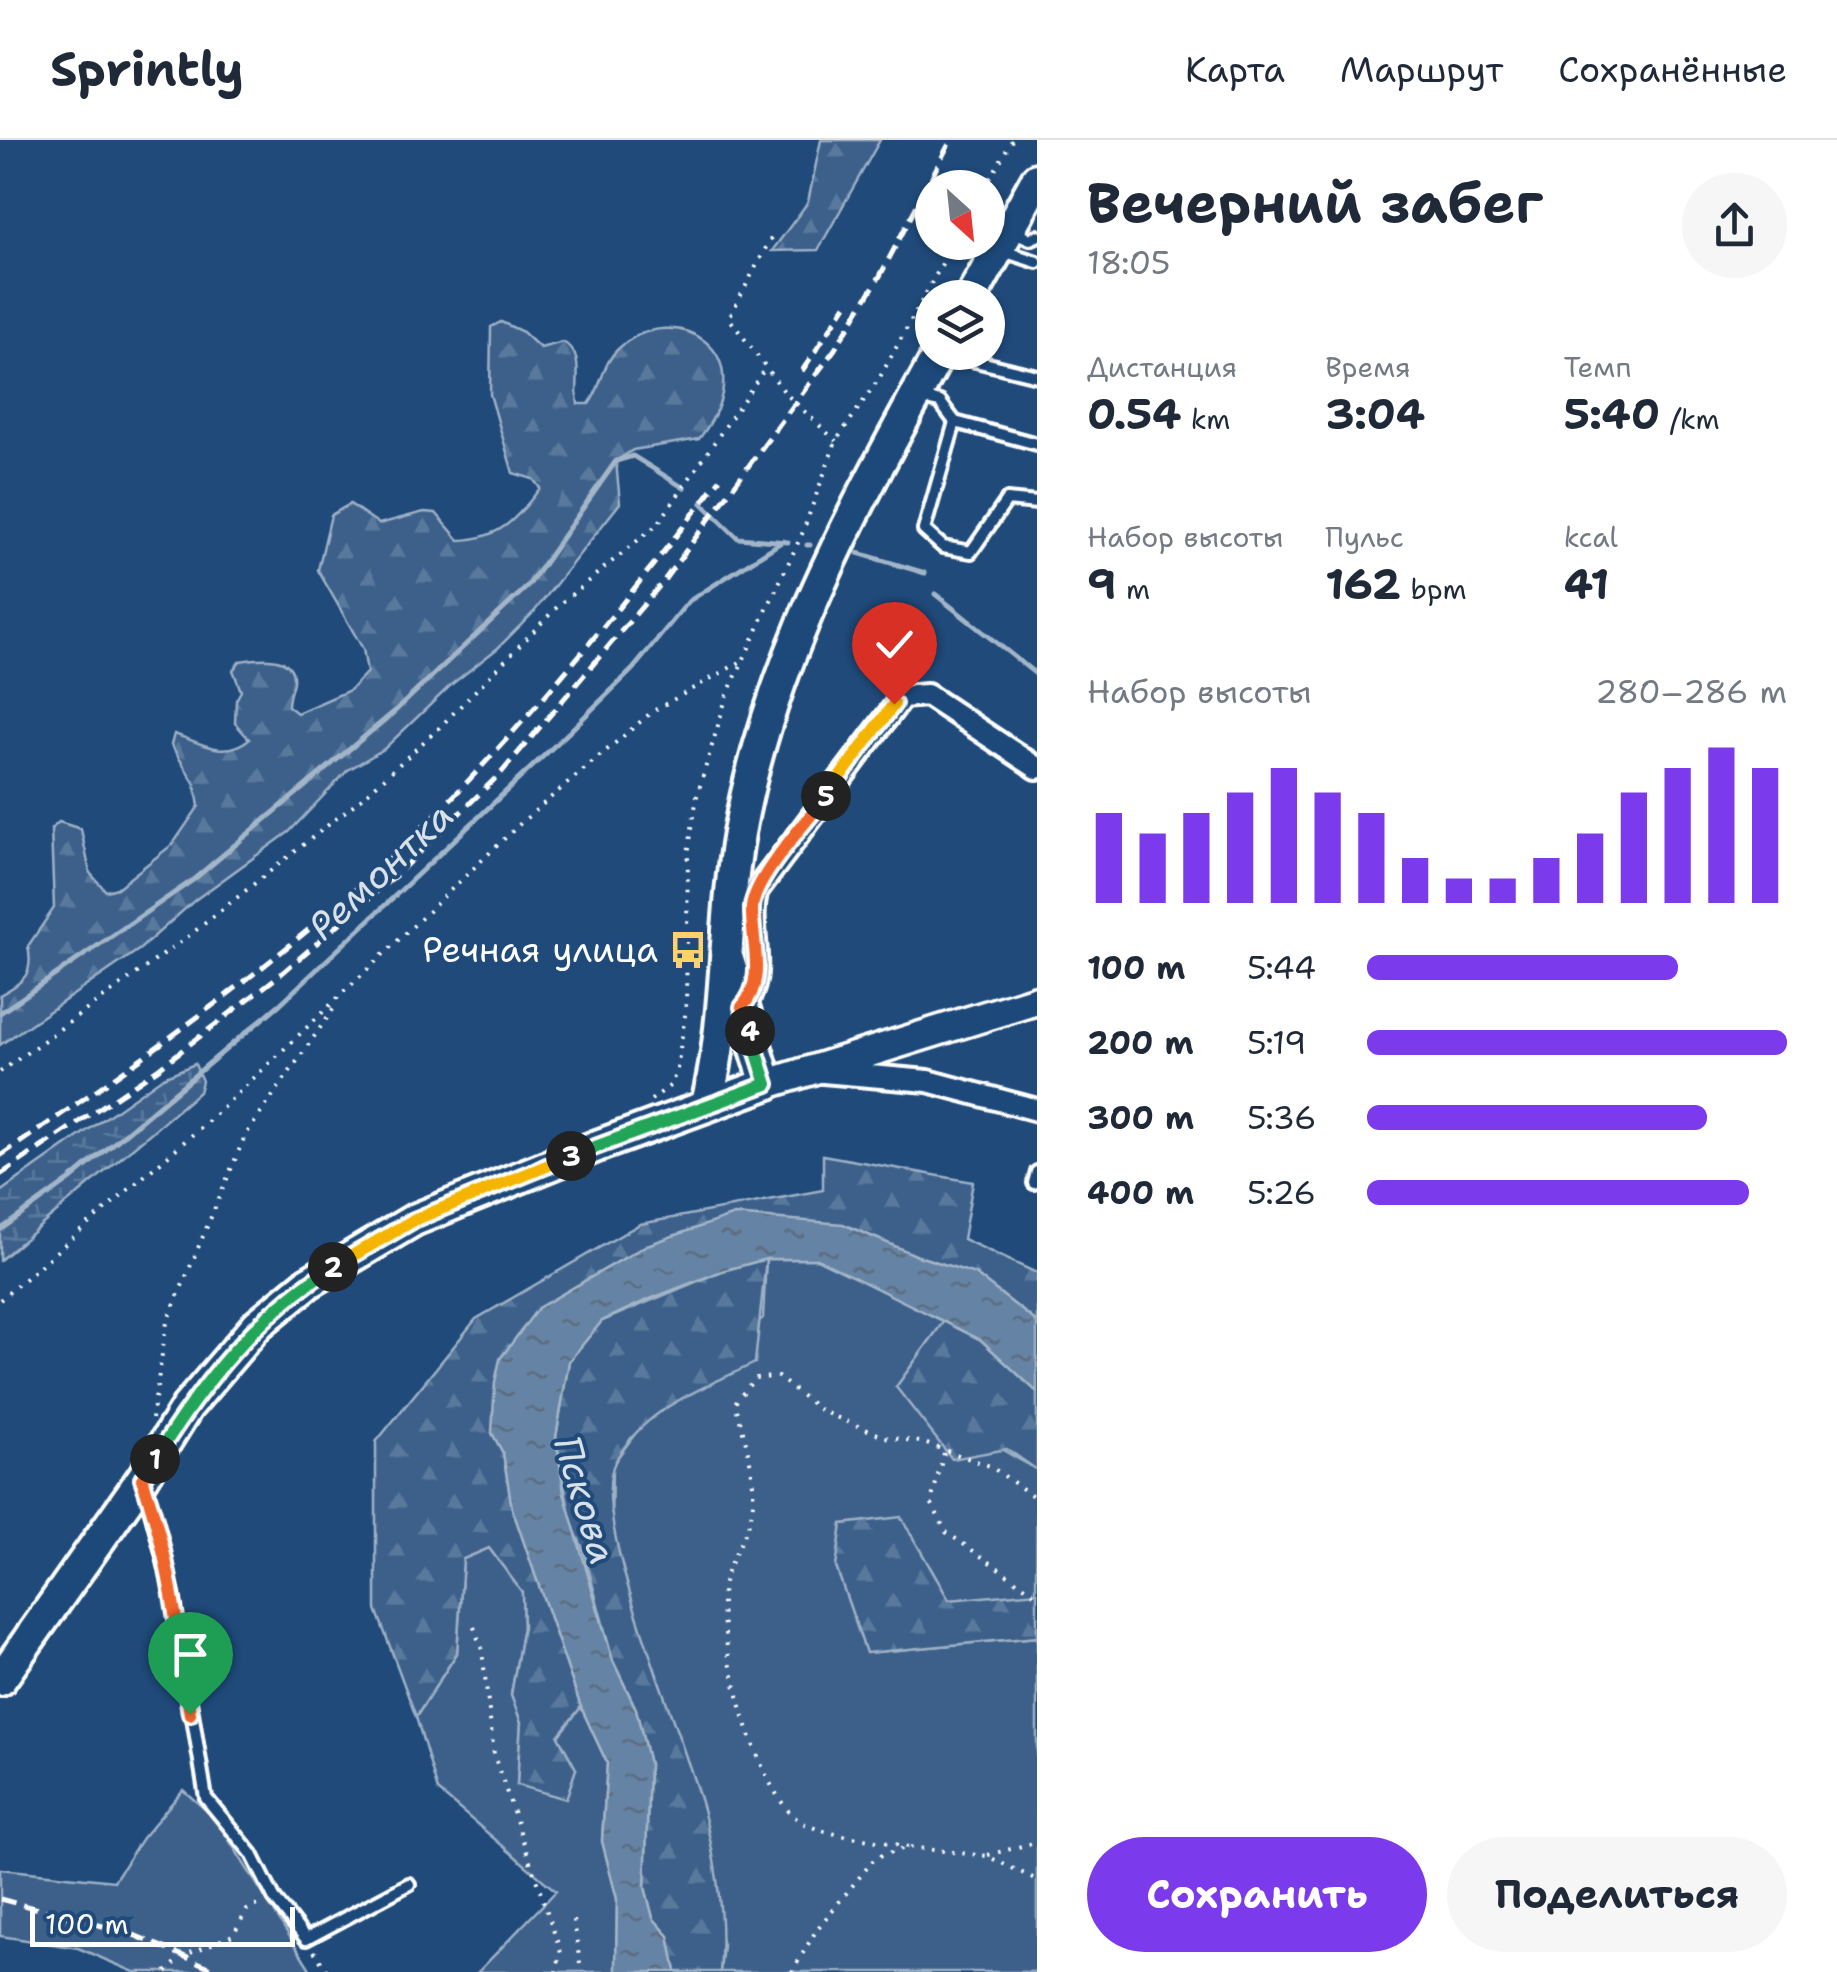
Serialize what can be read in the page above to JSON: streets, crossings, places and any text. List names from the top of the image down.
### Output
{
  "water": ["Ремонтка", "Пскова"],
  "places": {
    "bus stop": ["Речная улица"]
  },
  "scale_bar": "100 m",
  "north": "bottom right",
  "page": {
    "header": "Sprintly",
    "nav": ["Карта", "Маршрут", "Сохранённые"],
    "heading": ["Вечерний забег", "18:05"],
    "stats": [
      ["Дистанция", "0.54 km"],
      ["Время", "3:04"],
      ["Темп", "5:40 /km"],
      ["Набор высоты", "9 m"],
      ["Пульс", "162 bpm"],
      ["kcal", "41"]
    ],
    "chart": ["Набор высоты", "280–286 m"],
    "pins": [
      "5",
      "4",
      "3",
      "2",
      "1"
    ],
    "list": [
      {
        "name": "100 m",
        "note": "5:44"
      },
      {
        "name": "200 m",
        "note": "5:19"
      },
      {
        "name": "300 m",
        "note": "5:36"
      },
      {
        "name": "400 m",
        "note": "5:26"
      }
    ],
    "buttons": ["Сохранить", "Поделиться"],
    "scale": "100 m"
  }
}
